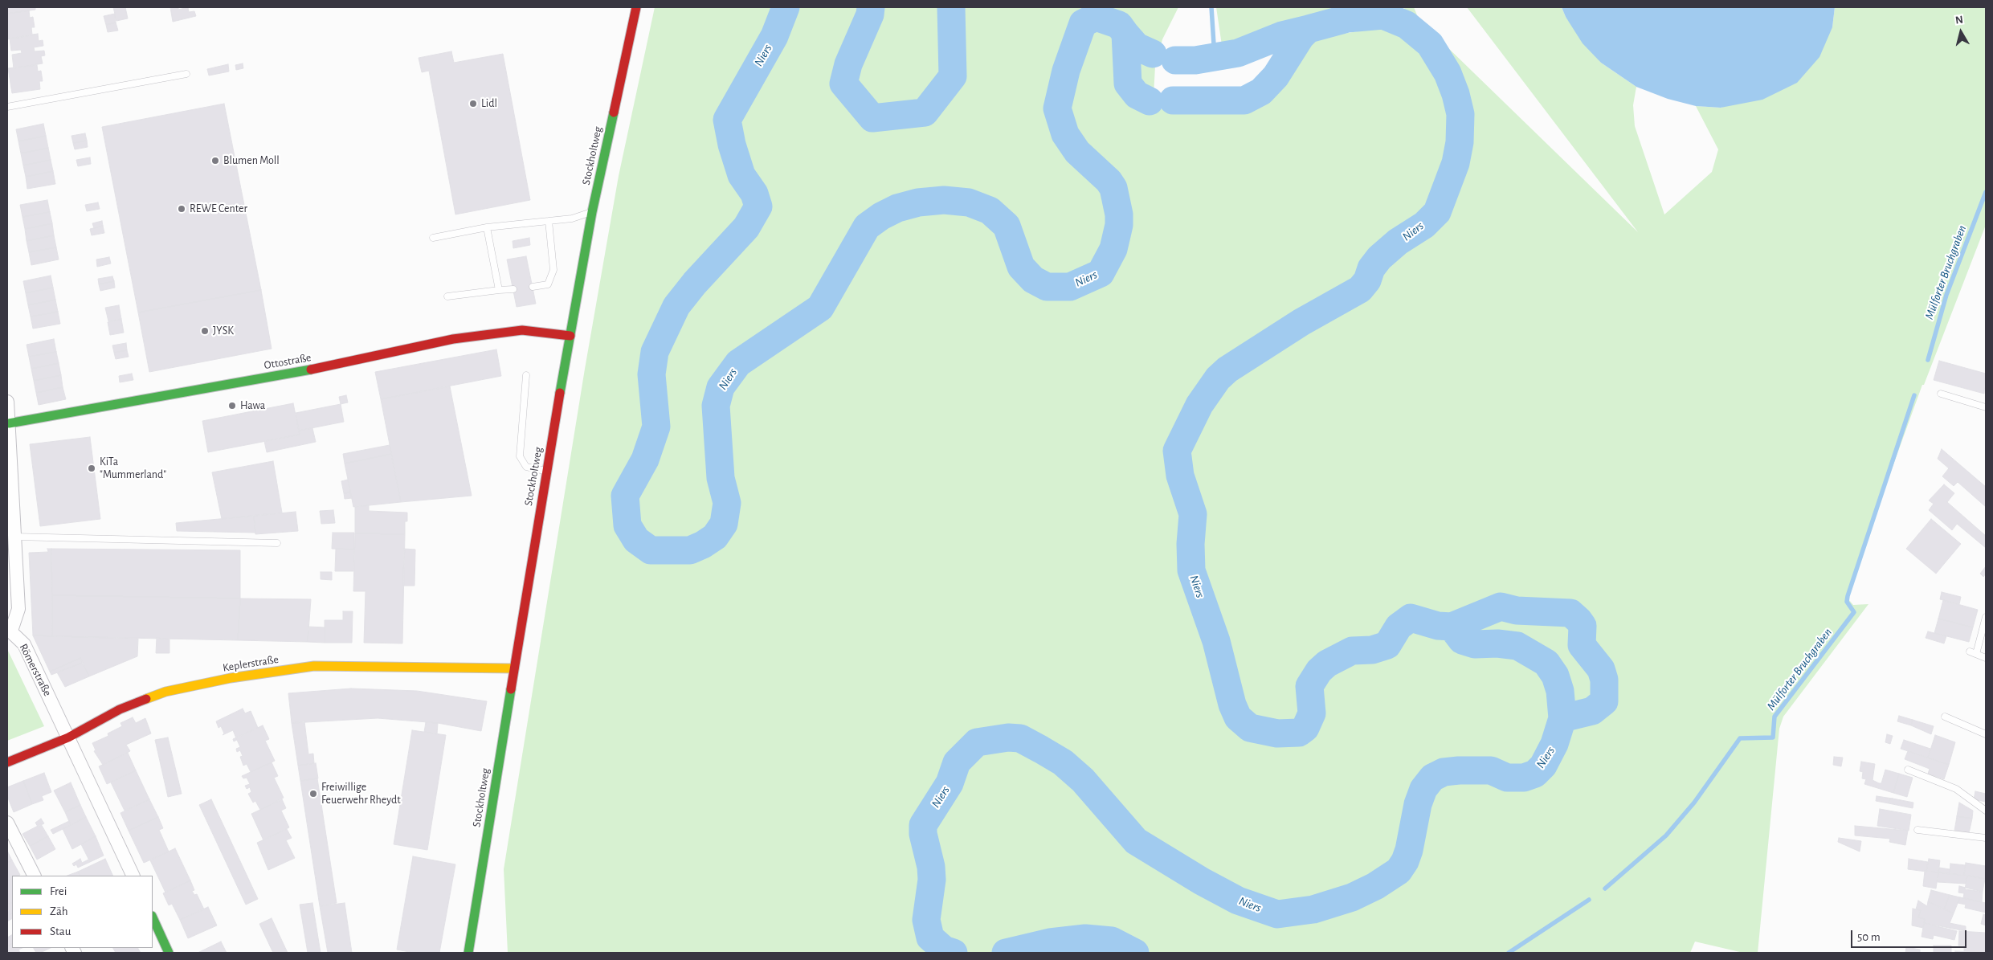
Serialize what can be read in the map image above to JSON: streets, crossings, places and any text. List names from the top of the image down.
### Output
{
  "streets": {
    "street": [
      "Stockholtweg",
      "Ottostraße",
      "Keplerstraße",
      "Römerstraße"
    ]
  },
  "crossings": [
    ["Stockholtweg", "Ottostraße"],
    ["Stockholtweg", "Keplerstraße"],
    ["Ottostraße", "Römerstraße"],
    ["Keplerstraße", "Römerstraße"]
  ],
  "water": ["Niers", "Mülforter Bruchgraben"],
  "places": [
    "Lidl",
    "Blumen Moll",
    "REWE Center",
    "JYSK",
    "Hawa",
    "KiTa \"Mummerland\"",
    "Freiwillige Feuerwehr Rheydt"
  ],
  "legend": ["Frei", "Zäh", "Stau"],
  "scale_bar": "50 m",
  "north": "top"
}
